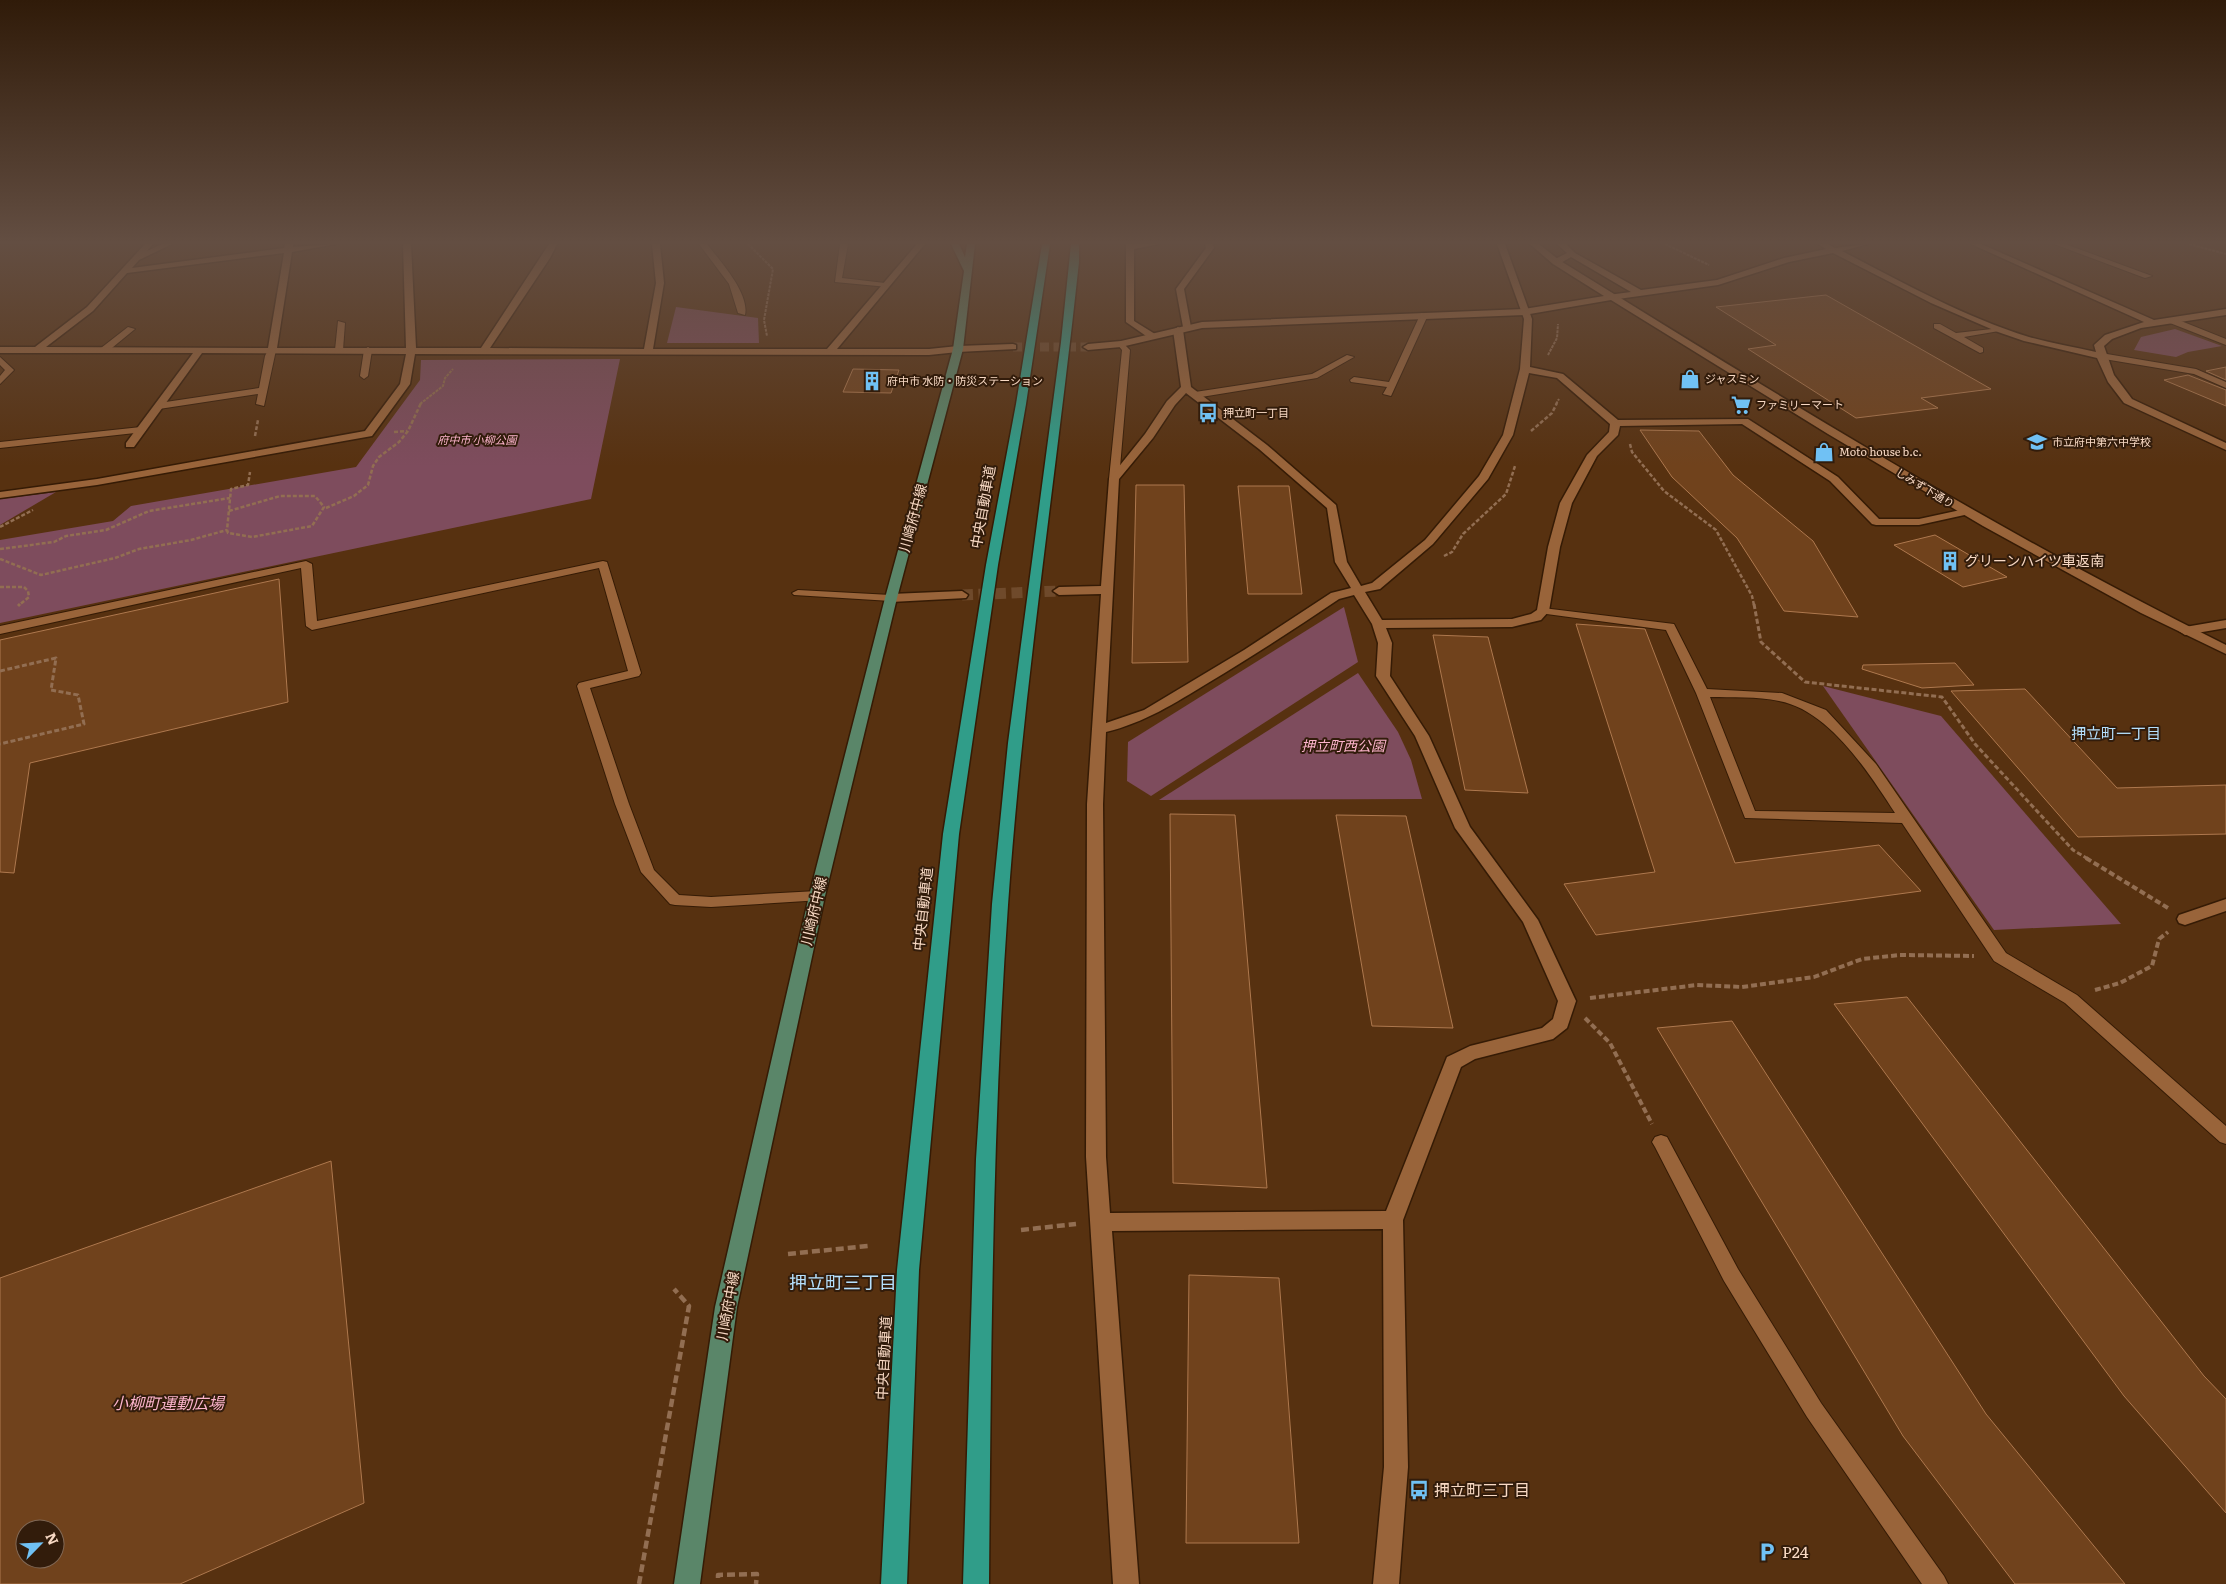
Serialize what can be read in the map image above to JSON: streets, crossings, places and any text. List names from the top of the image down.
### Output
{
  "streets": {
    "highway": ["中央自動車道"],
    "main road": ["川崎府中線"],
    "street": ["しみず下通り"]
  },
  "districts": ["押立町一丁目", "押立町三丁目"],
  "parks": ["府中市 小柳公園", "押立町西公園", "小柳町運動広場"],
  "places": {
    "shop": ["ジャスミン", "Moto house b.c."],
    "building": ["府中市 水防・防災ステーション", "グリーンハイツ車返南"],
    "supermarket": ["ファミリーマート"],
    "bus stop": ["押立町一丁目", "押立町三丁目"],
    "school or university": ["市立府中第六中学校"],
    "parking": ["P24"]
  },
  "north": "top right"
}
